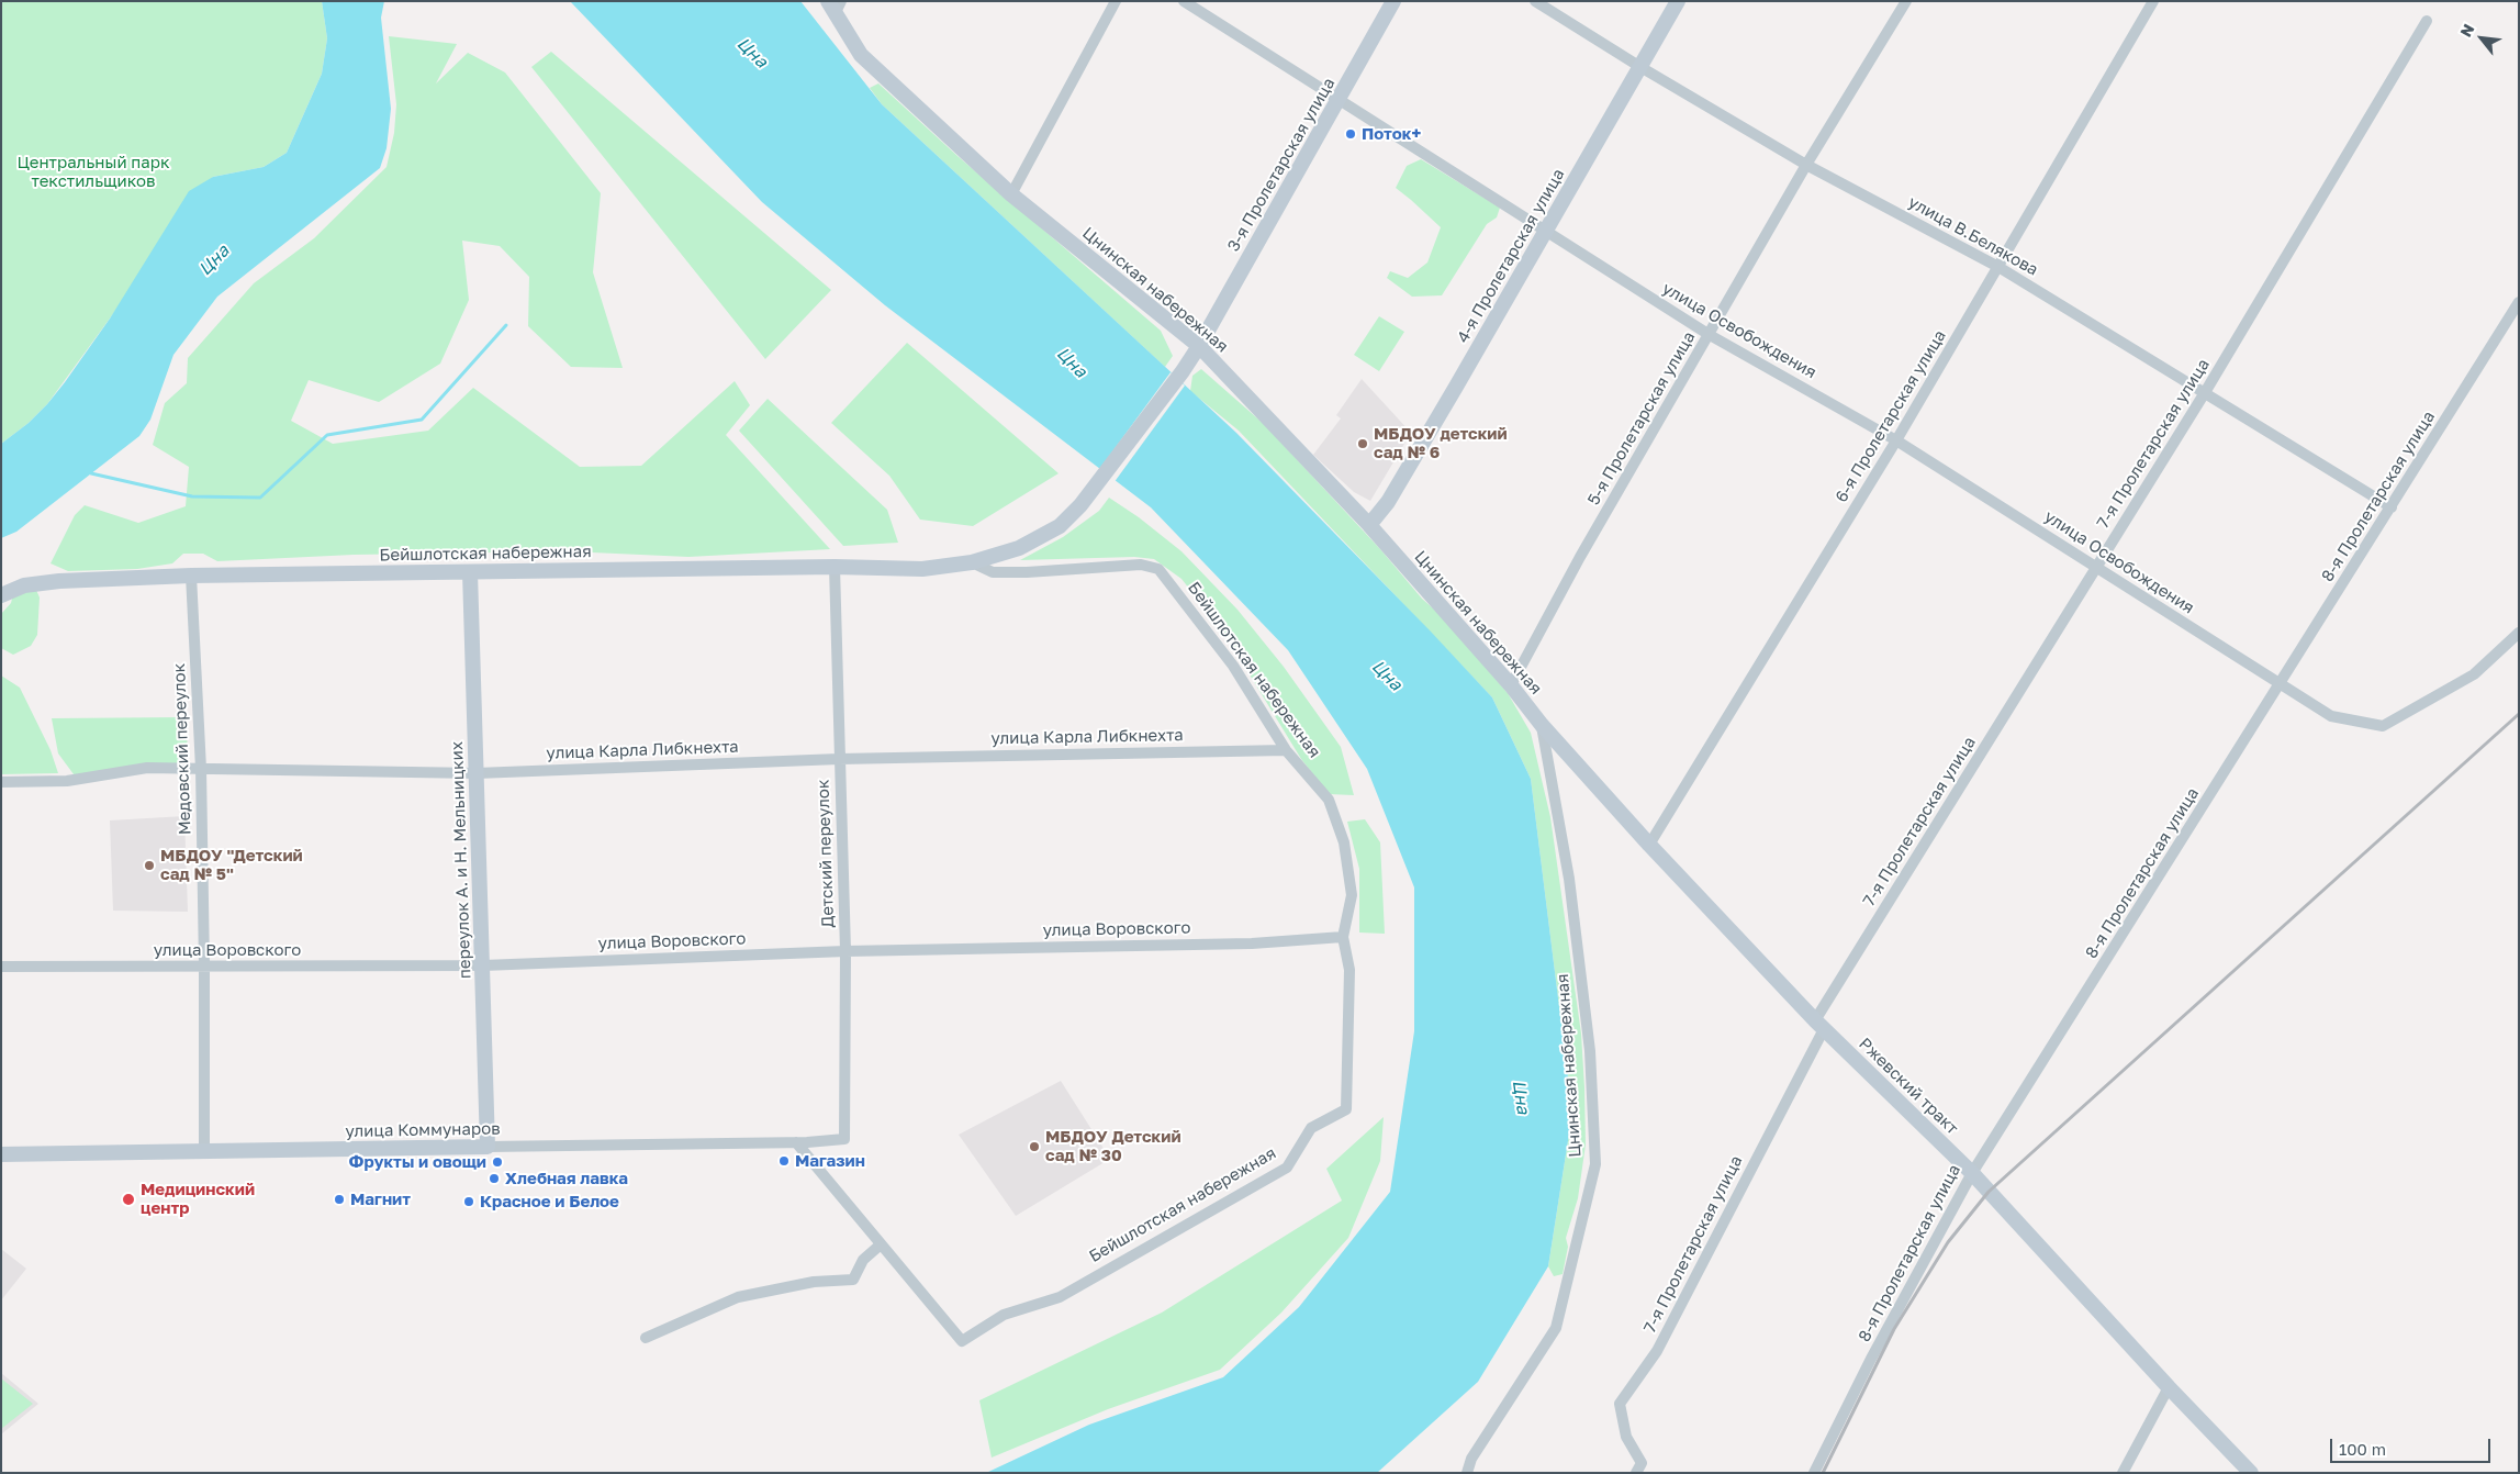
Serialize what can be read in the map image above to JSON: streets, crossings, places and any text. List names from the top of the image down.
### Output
{
  "streets": {
    "street": [
      "3-я Пролетарская улица",
      "улица В.Белякова",
      "4-я Пролетарская улица",
      "Цнинская набережная",
      "улица Освобождения",
      "6-я Пролетарская улица",
      "5-я Пролетарская улица",
      "7-я Пролетарская улица",
      "8-я Пролетарская улица",
      "Бейшлотская набережная",
      "улица Карла Либкнехта",
      "Медовский переулок",
      "Детский переулок",
      "переулок А. и Н. Мельницких",
      "улица Воровского",
      "Ржевский тракт",
      "улица Коммунаров"
    ]
  },
  "crossings": [
    ["3-я Пролетарская улица", "Цнинская набережная"],
    ["3-я Пролетарская улица", "улица Освобождения"],
    ["3-я Пролетарская улица", "Бейшлотская набережная"],
    ["улица В.Белякова", "4-я Пролетарская улица"],
    ["улица В.Белякова", "6-я Пролетарская улица"],
    ["улица В.Белякова", "5-я Пролетарская улица"],
    ["улица В.Белякова", "7-я Пролетарская улица"],
    ["улица В.Белякова", "8-я Пролетарская улица"],
    ["4-я Пролетарская улица", "Цнинская набережная"],
    ["4-я Пролетарская улица", "улица Освобождения"],
    ["Цнинская набережная", "5-я Пролетарская улица"],
    ["Цнинская набережная", "Ржевский тракт"],
    ["улица Освобождения", "6-я Пролетарская улица"],
    ["улица Освобождения", "5-я Пролетарская улица"],
    ["улица Освобождения", "7-я Пролетарская улица"],
    ["улица Освобождения", "8-я Пролетарская улица"],
    ["6-я Пролетарская улица", "Ржевский тракт"],
    ["7-я Пролетарская улица", "Ржевский тракт"],
    ["8-я Пролетарская улица", "Ржевский тракт"],
    ["Бейшлотская набережная", "улица Карла Либкнехта"],
    ["Бейшлотская набережная", "Медовский переулок"],
    ["Бейшлотская набережная", "Детский переулок"],
    ["Бейшлотская набережная", "переулок А. и Н. Мельницких"],
    ["Бейшлотская набережная", "улица Воровского"],
    ["улица Карла Либкнехта", "Медовский переулок"],
    ["улица Карла Либкнехта", "Детский переулок"],
    ["улица Карла Либкнехта", "переулок А. и Н. Мельницких"],
    ["Медовский переулок", "улица Воровского"],
    ["Медовский переулок", "улица Коммунаров"],
    ["Детский переулок", "улица Воровского"],
    ["Детский переулок", "улица Коммунаров"],
    ["переулок А. и Н. Мельницких", "улица Воровского"],
    ["переулок А. и Н. Мельницких", "улица Коммунаров"]
  ],
  "water": ["Цна"],
  "parks": ["Центральный парк текстильщиков"],
  "places": [
    "Поток+",
    "МБДОУ детский сад № 6",
    "МБДОУ \"Детский сад № 5\"",
    "МБДОУ Детский сад № 30",
    "Магазин",
    "Фрукты и овощи",
    "Хлебная лавка",
    "Медицинский центр",
    "Магнит",
    "Красное и Белое"
  ],
  "scale_bar": "100 m",
  "north": "top left"
}
